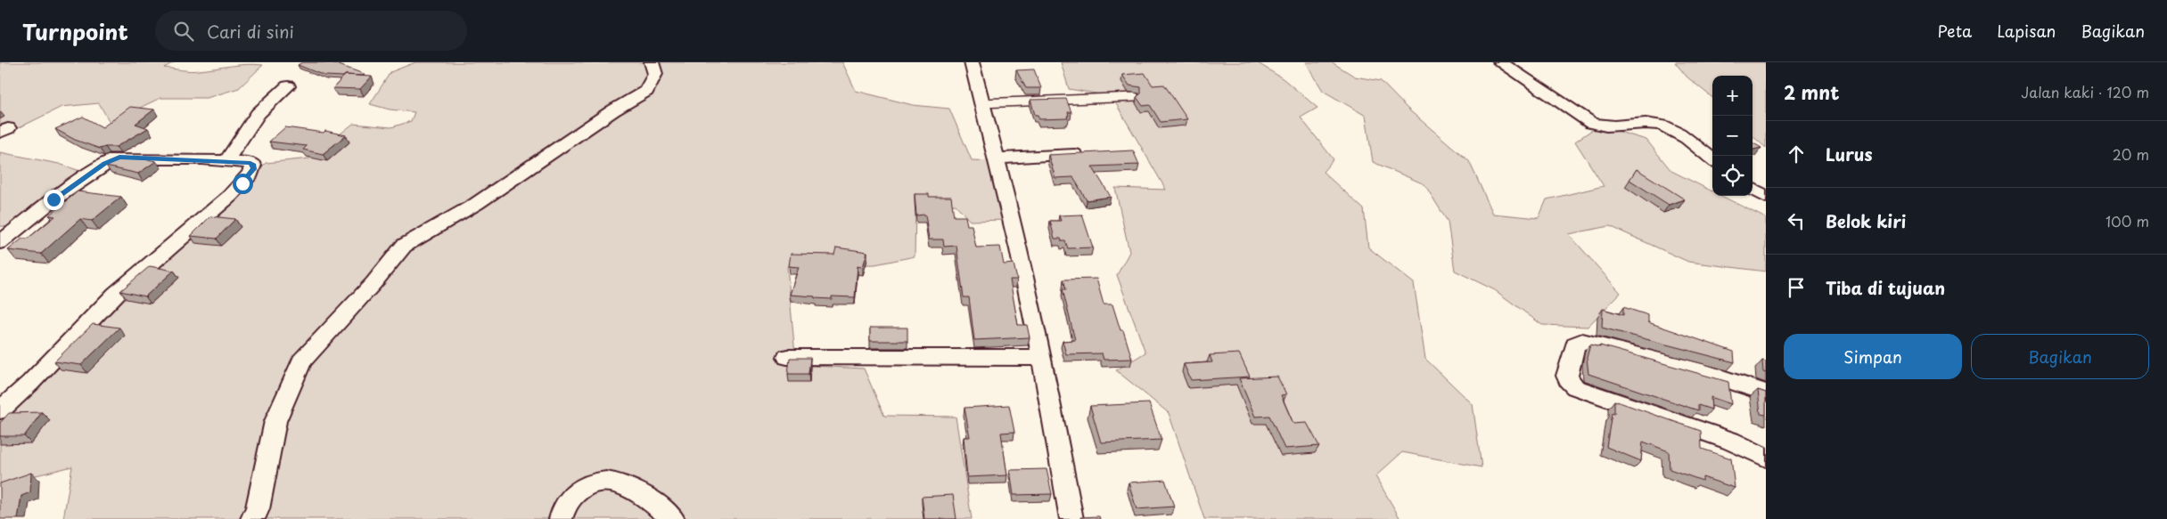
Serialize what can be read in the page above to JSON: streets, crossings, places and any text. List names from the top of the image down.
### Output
{
  "page": {
    "header": "Turnpoint",
    "search": "Cari di sini",
    "nav": ["Peta", "Lapisan", "Bagikan"],
    "heading": ["2 mnt", "Jalan kaki · 120 m"],
    "map_buttons": ["+", "−"],
    "list": [
      ["Lurus", "20 m"],
      ["Belok kiri", "100 m"],
      "Tiba di tujuan"
    ],
    "buttons": ["Simpan", "Bagikan"]
  }
}
